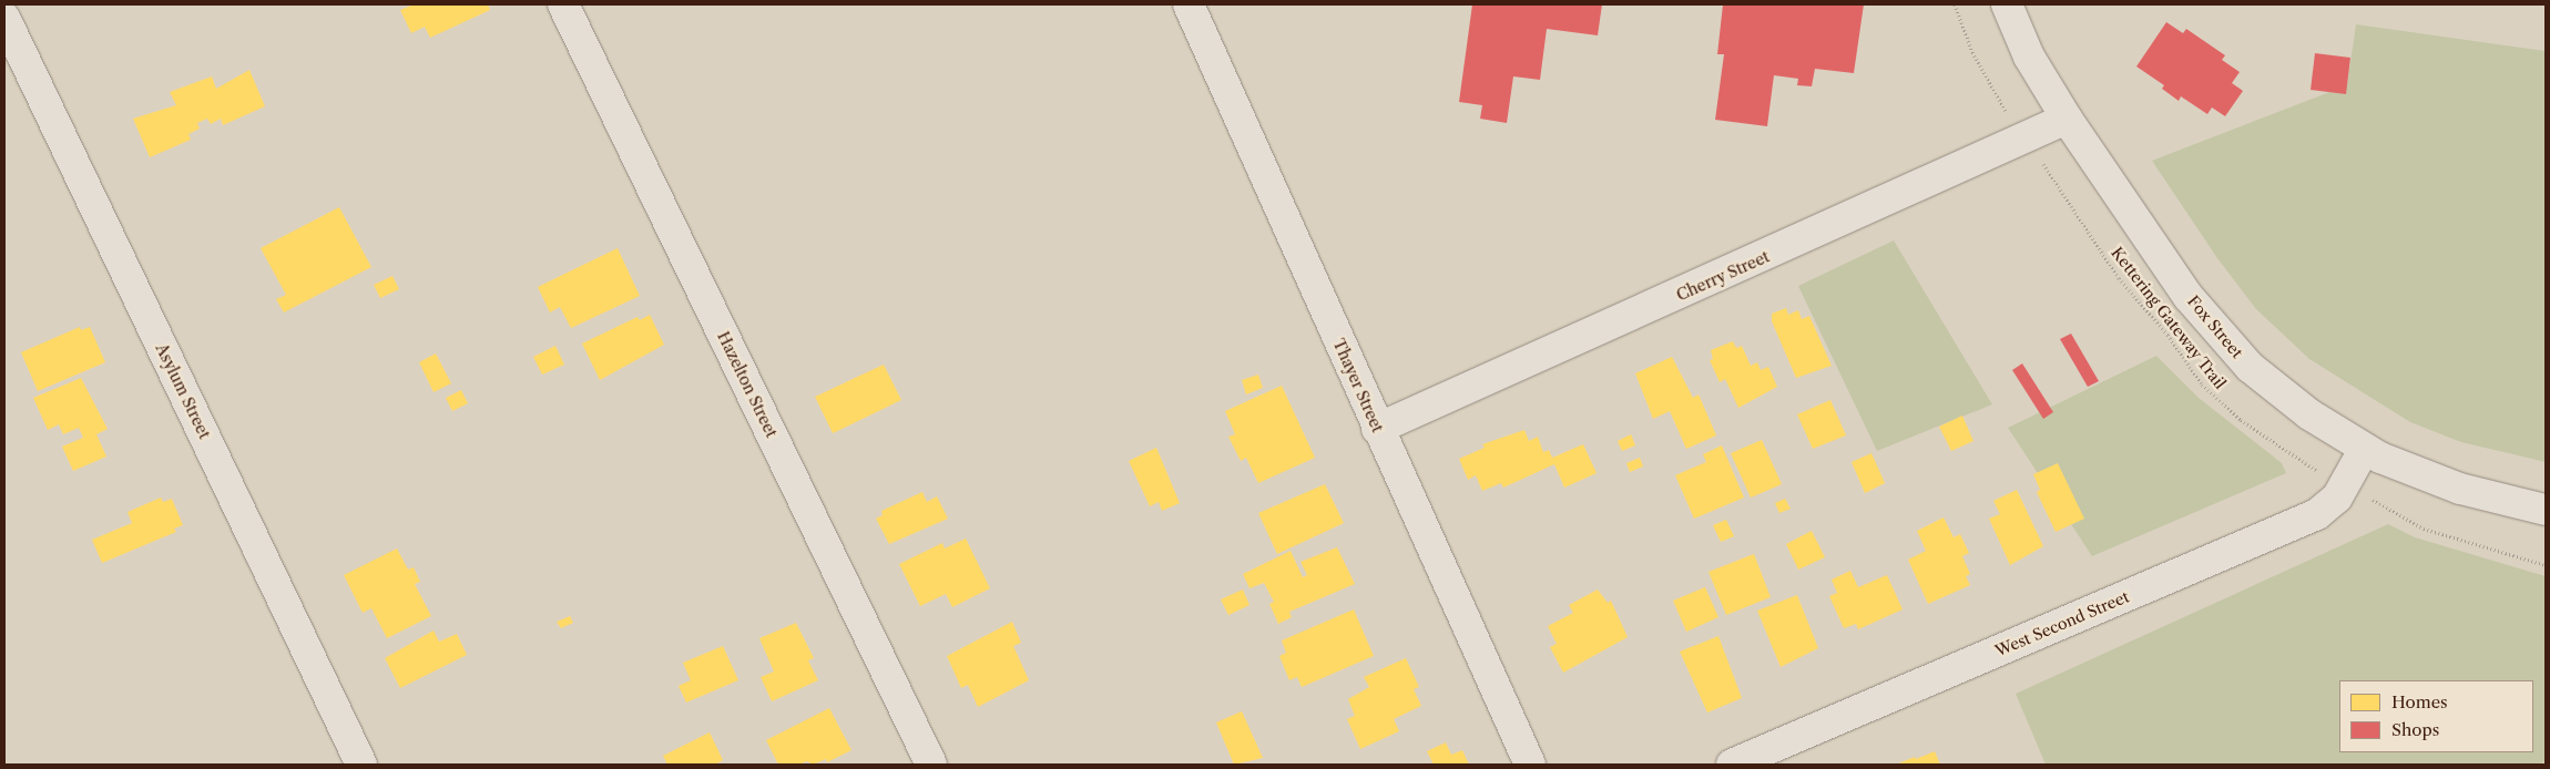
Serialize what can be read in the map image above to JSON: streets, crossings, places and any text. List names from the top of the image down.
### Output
{
  "streets": {
    "street": [
      "Cherry Street",
      "Fox Street",
      "Hazelton Street",
      "Thayer Street",
      "Asylum Street",
      "West Second Street"
    ],
    "path": ["Kettering Gateway Trail"]
  },
  "crossings": [
    ["Cherry Street", "Fox Street"],
    ["Cherry Street", "Thayer Street"],
    ["Fox Street", "West Second Street"]
  ],
  "legend": ["Homes", "Shops"]
}
